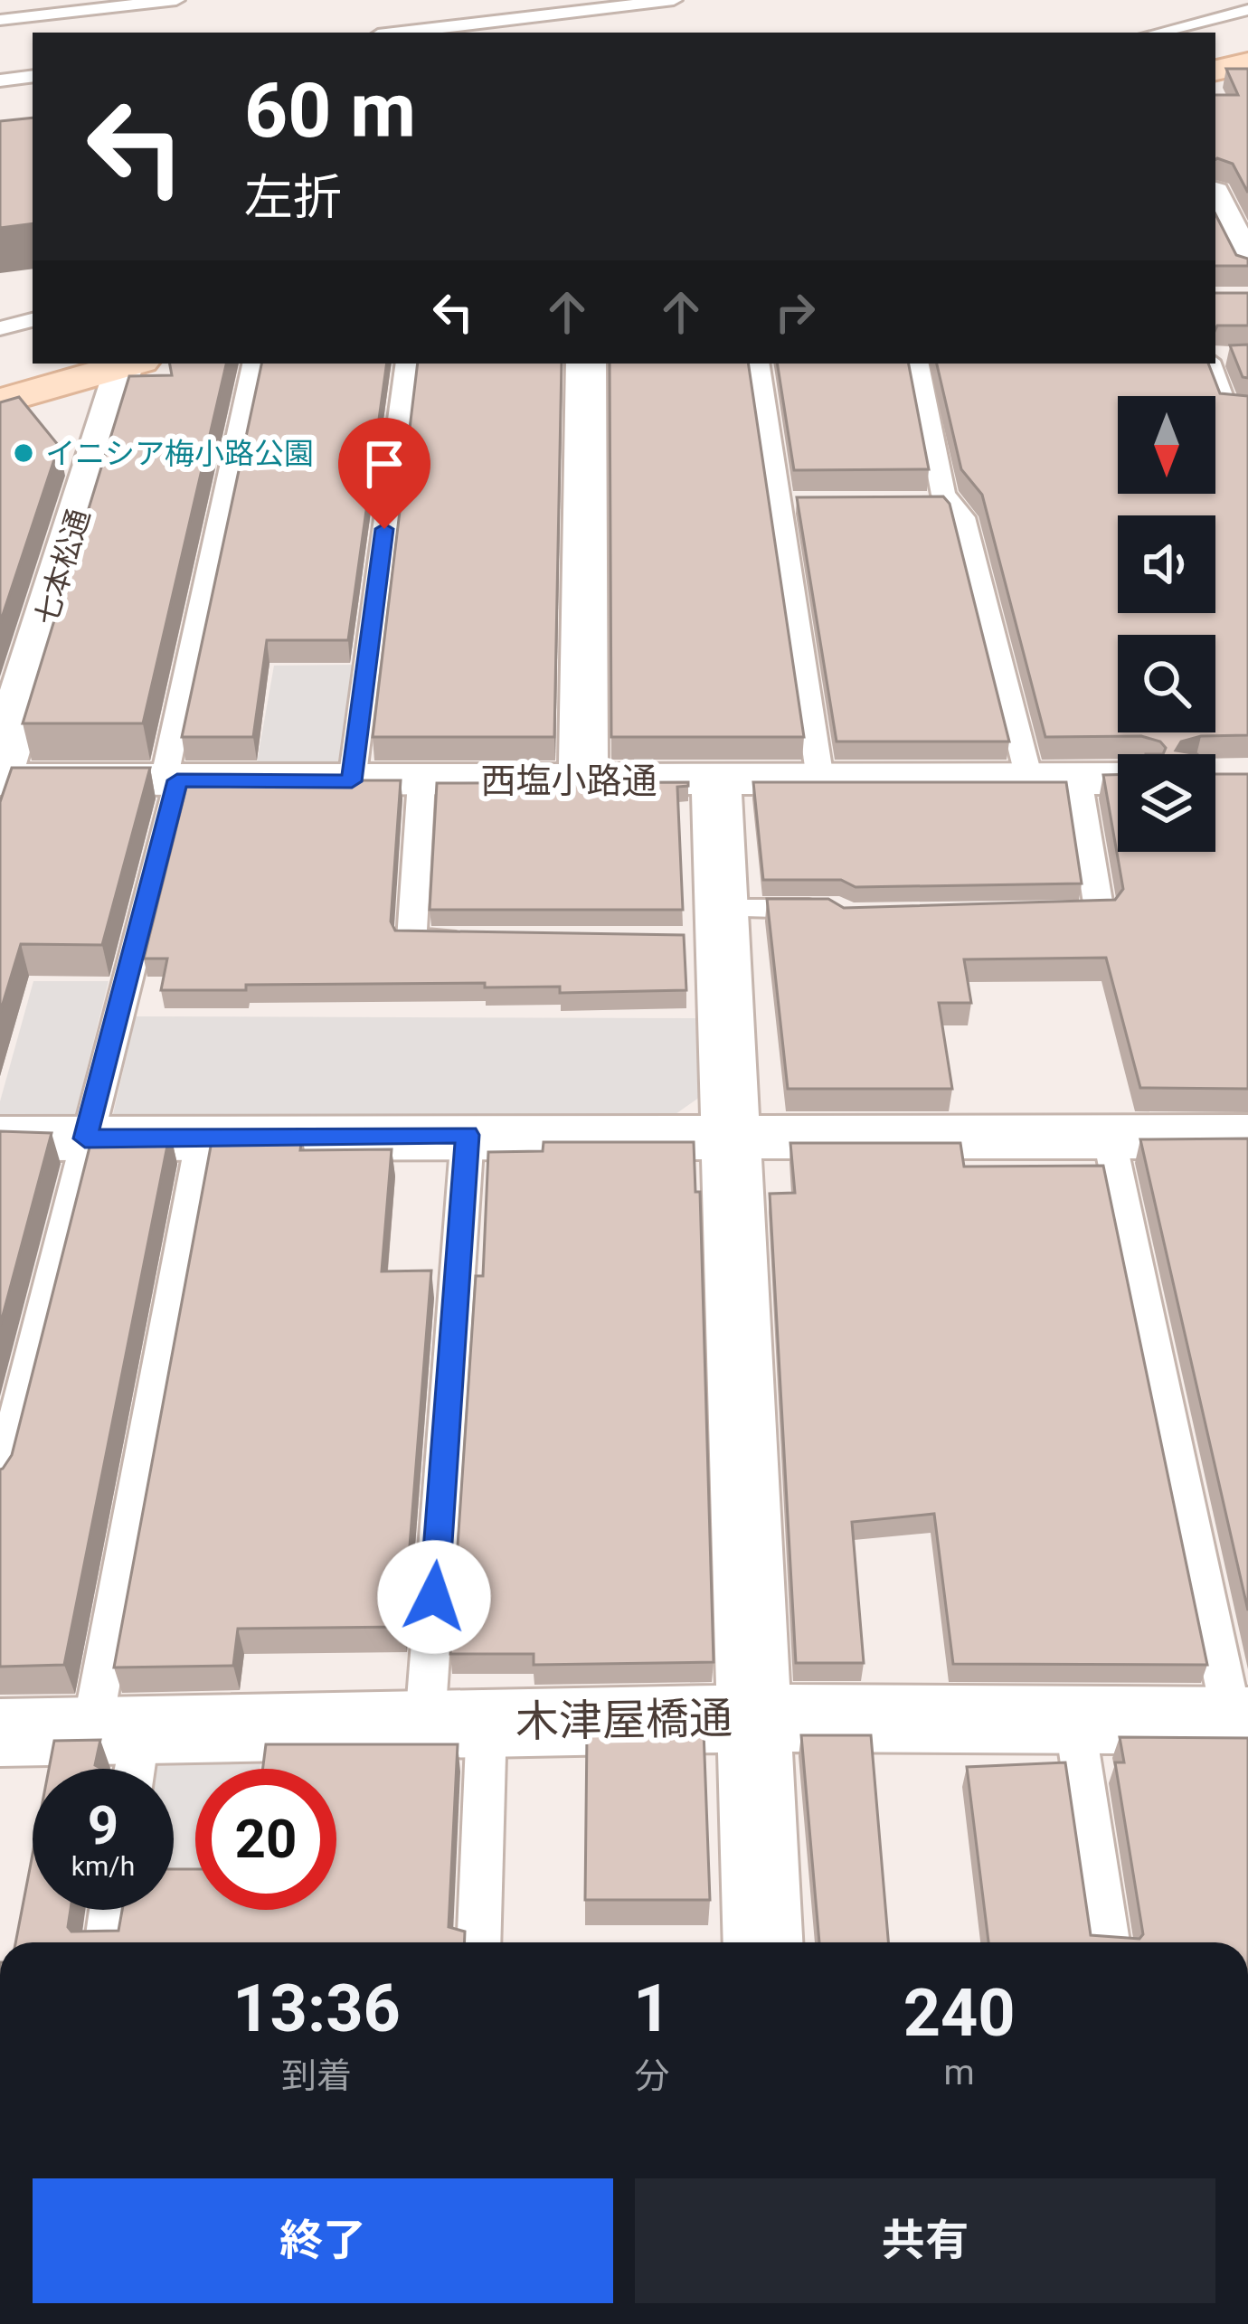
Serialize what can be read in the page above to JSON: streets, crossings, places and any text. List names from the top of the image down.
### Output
{
  "streets": {
    "street": ["七本松通", "西塩小路通", "木津屋橋通"]
  },
  "places": ["イニシア梅小路公園"],
  "north": "bottom",
  "page": {
    "turn": ["60 m", "左折"],
    "speed": "9 km/h",
    "limit": "20",
    "eta": [
      "13:36",
      "到着",
      "1",
      "分",
      "240",
      "m"
    ],
    "buttons": ["終了", "共有"]
  }
}
